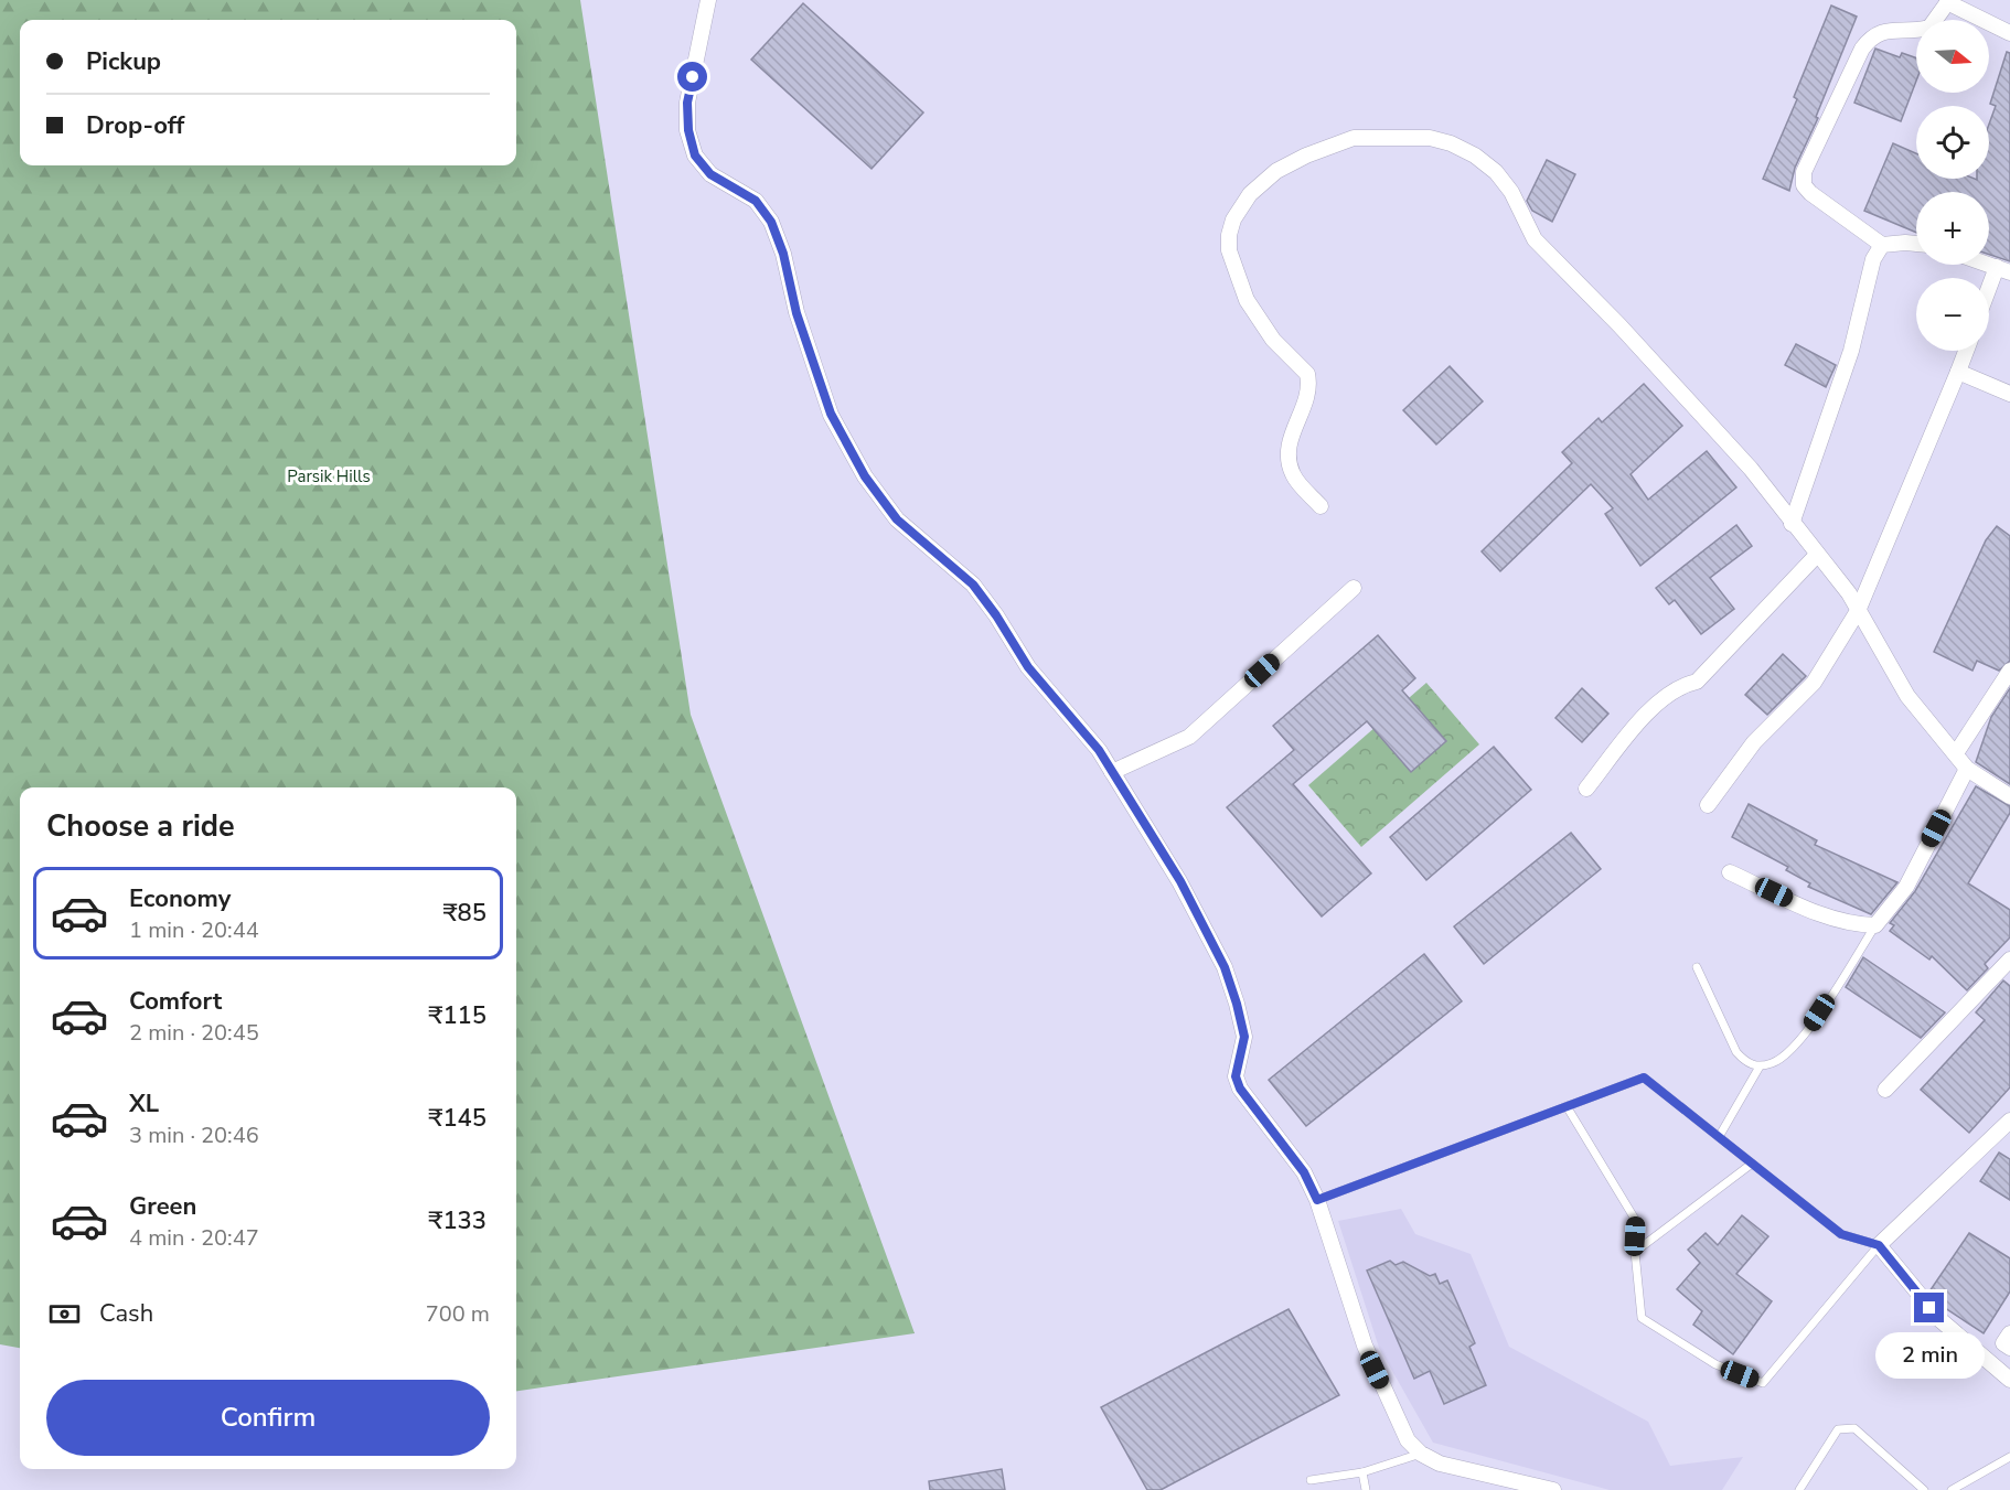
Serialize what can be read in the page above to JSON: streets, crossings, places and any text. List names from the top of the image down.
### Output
{
  "parks": ["Parsik Hills"],
  "north": "right",
  "page": {
    "map_buttons": ["+", "−"],
    "banner": ["Pickup", "Drop-off"],
    "heading": "Choose a ride",
    "list": [
      {
        "name": "Economy",
        "note": "1 min · 20:44",
        "value": "₹85"
      },
      {
        "name": "Comfort",
        "note": "2 min · 20:45",
        "value": "₹115"
      },
      {
        "name": "XL",
        "note": "3 min · 20:46",
        "value": "₹145"
      },
      {
        "name": "Green",
        "note": "4 min · 20:47",
        "value": "₹133"
      }
    ],
    "pay": ["Cash", "700 m"],
    "bubble": "2 min",
    "buttons": "Confirm"
  }
}
